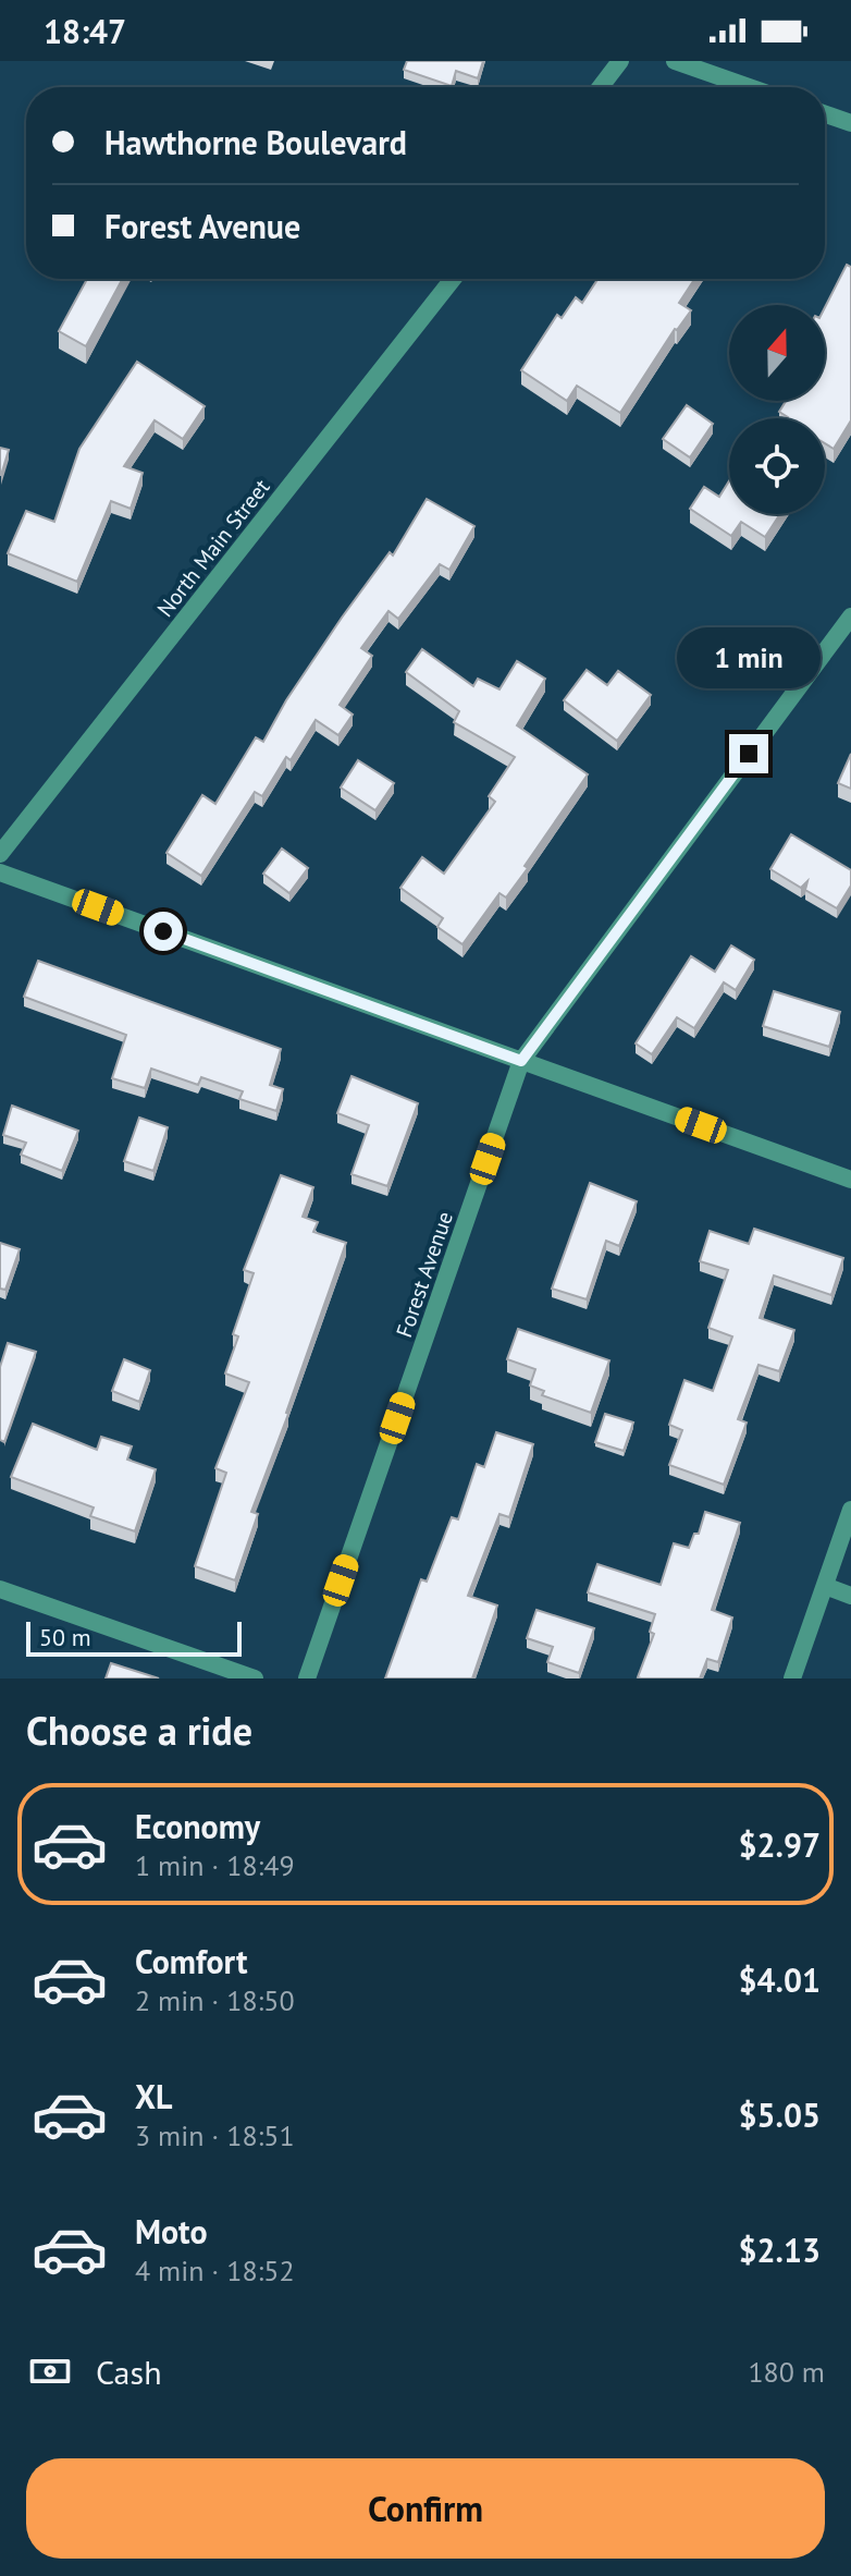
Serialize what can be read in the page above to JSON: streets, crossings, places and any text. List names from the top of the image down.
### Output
{
  "streets": {
    "street": ["North Main Street", "Forest Avenue"]
  },
  "scale_bar": "50 m",
  "north": "top",
  "page": {
    "status": "18:47",
    "banner": ["Hawthorne Boulevard", "Forest Avenue"],
    "bubble": "1 min",
    "scale": "50 m",
    "heading": "Choose a ride",
    "list": [
      {
        "name": "Economy",
        "note": "1 min · 18:49",
        "value": "$2.97"
      },
      {
        "name": "Comfort",
        "note": "2 min · 18:50",
        "value": "$4.01"
      },
      {
        "name": "XL",
        "note": "3 min · 18:51",
        "value": "$5.05"
      },
      {
        "name": "Moto",
        "note": "4 min · 18:52",
        "value": "$2.13"
      }
    ],
    "pay": ["Cash", "180 m"],
    "buttons": "Confirm"
  }
}
